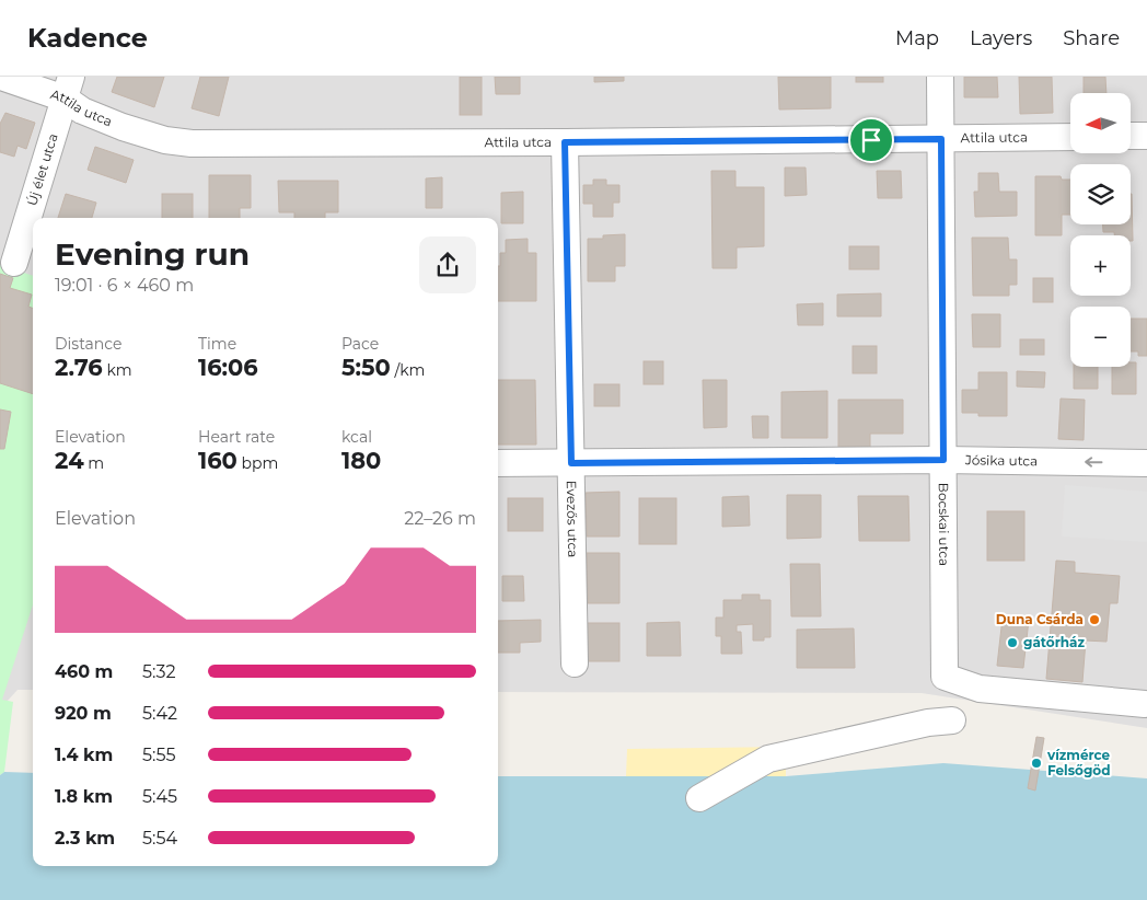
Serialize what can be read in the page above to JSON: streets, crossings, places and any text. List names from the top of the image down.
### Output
{
  "streets": {
    "street": [
      "Attila utca",
      "Új élet utca",
      "Jósika utca",
      "Evezős utca",
      "Bocskai utca"
    ]
  },
  "crossings": [
    ["Attila utca", "Új élet utca"],
    ["Attila utca", "Evezős utca"],
    ["Attila utca", "Bocskai utca"],
    ["Jósika utca", "Evezős utca"],
    ["Jósika utca", "Bocskai utca"]
  ],
  "places": ["Duna Csárda", "gátőrház", "vízmérce Felsőgöd"],
  "north": "left",
  "page": {
    "header": "Kadence",
    "nav": ["Map", "Layers", "Share"],
    "map_buttons": ["+", "−"],
    "heading": ["Evening run", "19:01 · 6 × 460 m"],
    "stats": [
      ["Distance", "2.76 km"],
      ["Time", "16:06"],
      ["Pace", "5:50 /km"],
      ["Elevation", "24 m"],
      ["Heart rate", "160 bpm"],
      ["kcal", "180"]
    ],
    "chart": ["Elevation", "22–26 m"],
    "list": [
      {
        "name": "460 m",
        "note": "5:32"
      },
      {
        "name": "920 m",
        "note": "5:42"
      },
      {
        "name": "1.4 km",
        "note": "5:55"
      },
      {
        "name": "1.8 km",
        "note": "5:45"
      },
      {
        "name": "2.3 km",
        "note": "5:54"
      }
    ]
  }
}
